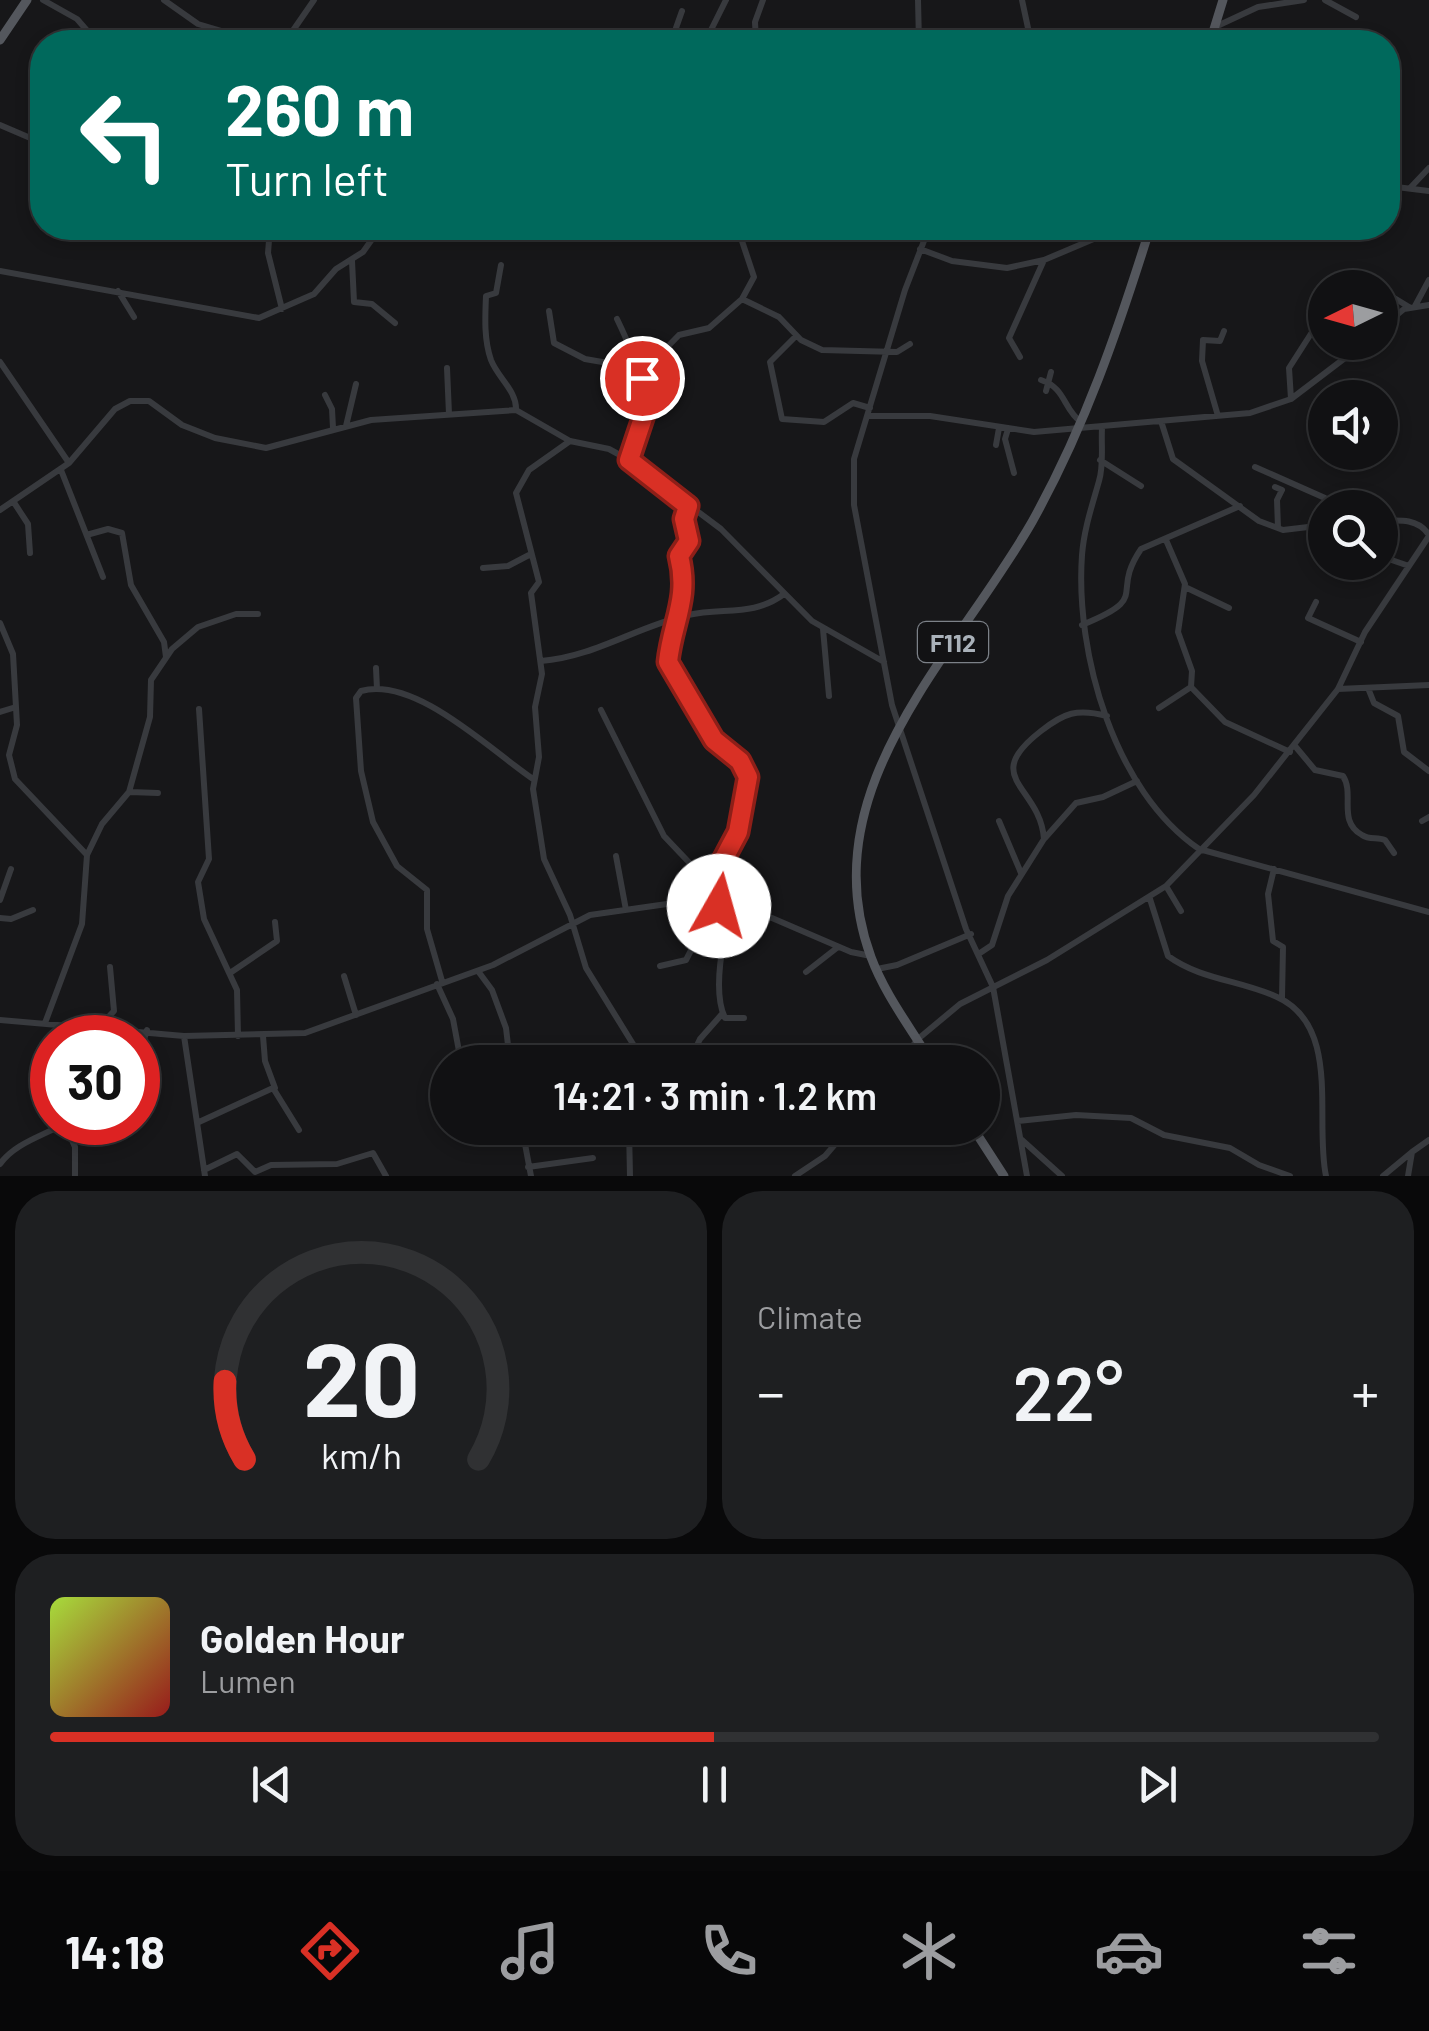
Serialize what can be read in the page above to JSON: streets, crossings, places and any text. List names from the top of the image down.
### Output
{
  "streets": {
    "main road": ["F112"]
  },
  "north": "left",
  "page": {
    "turn": ["260 m", "Turn left"],
    "limit": "30",
    "trip": "14:21 · 3 min · 1.2 km",
    "tile": "Climate",
    "heat": ["−", "22°", "+"],
    "song": ["Golden Hour", "Lumen"],
    "tabs": "14:18",
    "gauge": ["20", "km/h"]
  }
}
